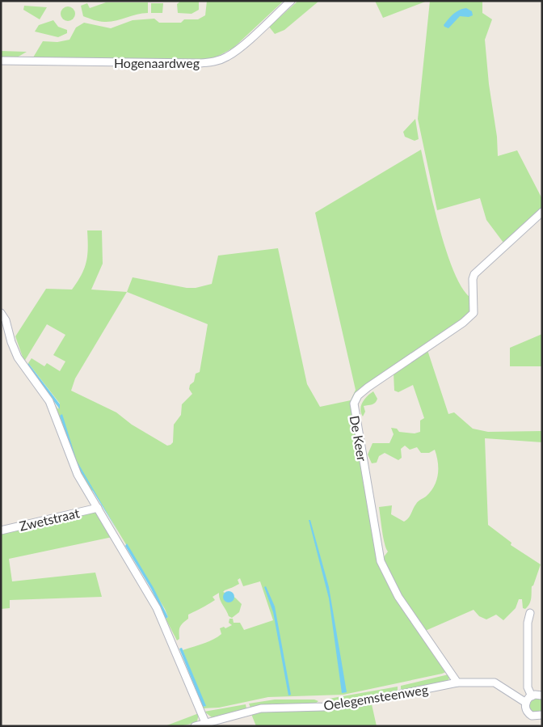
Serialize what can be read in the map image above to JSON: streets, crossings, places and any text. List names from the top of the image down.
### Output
{
  "streets": {
    "street": [
      "Hogenaardweg",
      "De Keer",
      "Zwetstraat",
      "Oelegemsteenweg"
    ]
  },
  "crossings": [
    ["De Keer", "Oelegemsteenweg"]
  ]
}
